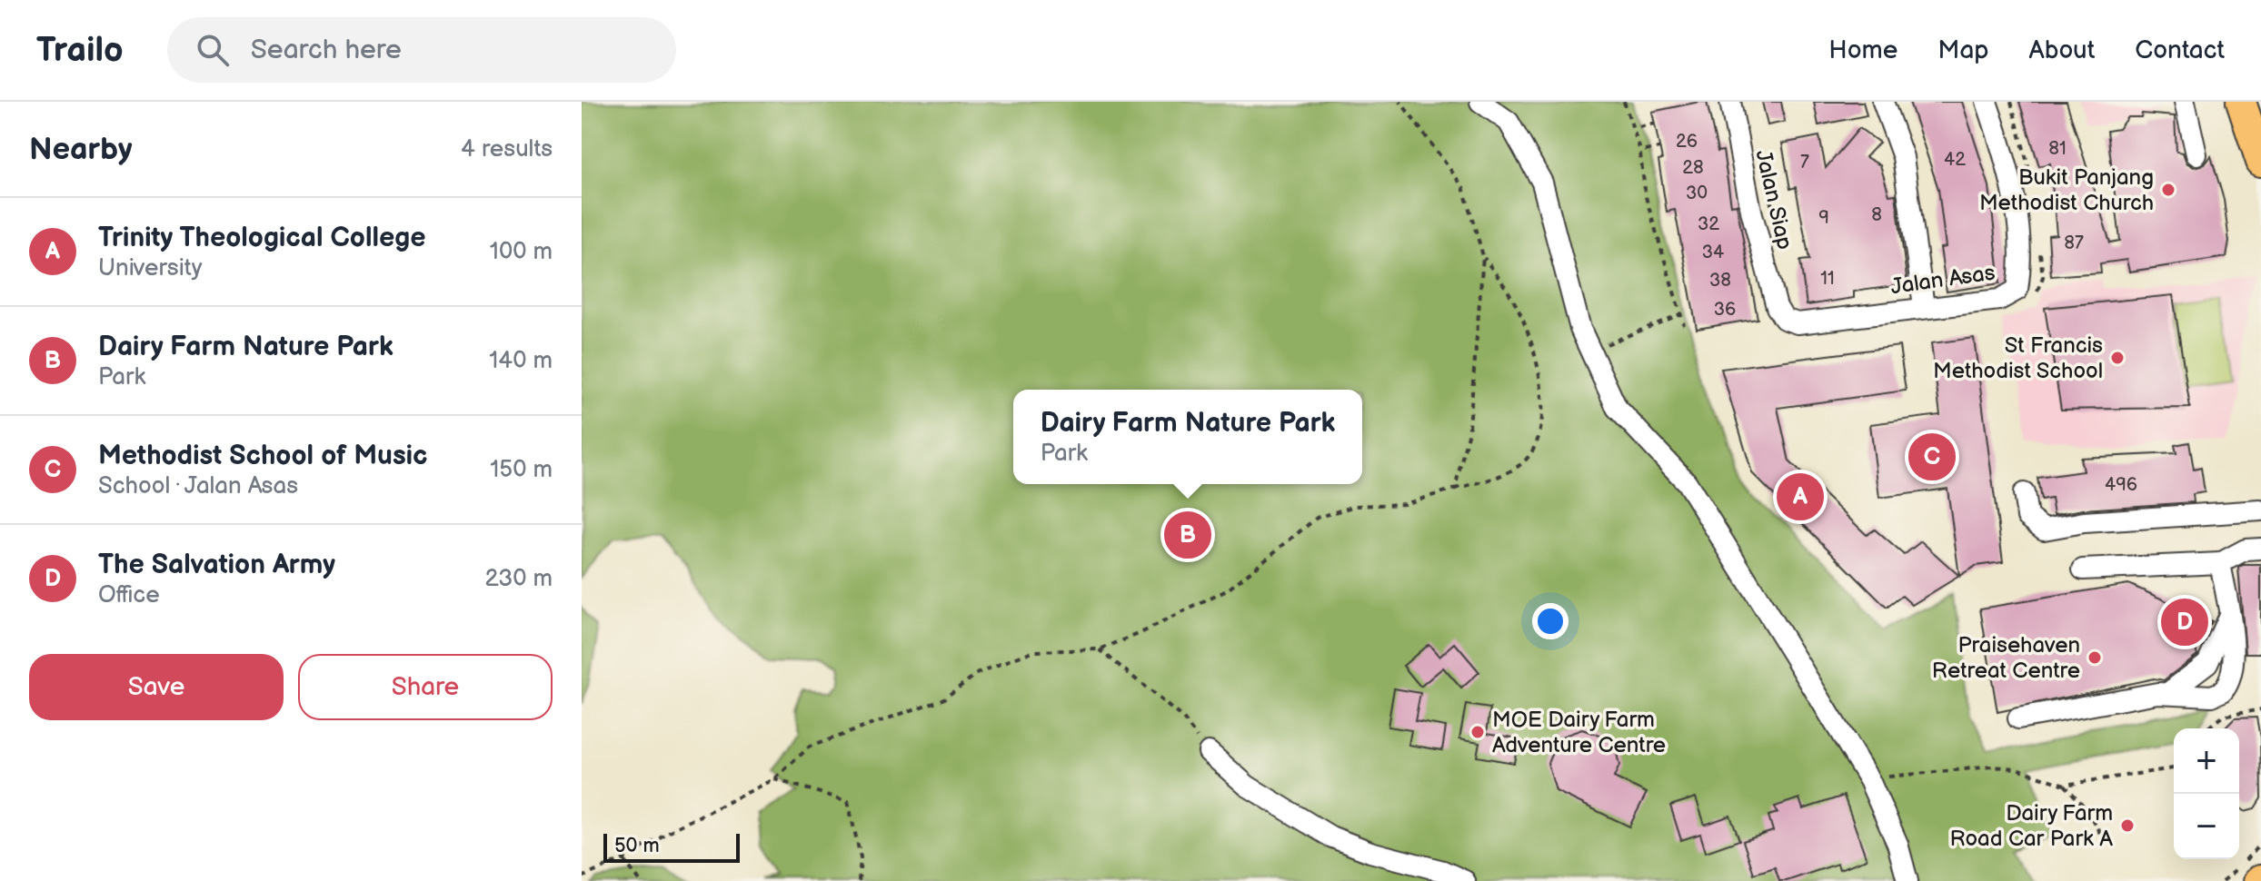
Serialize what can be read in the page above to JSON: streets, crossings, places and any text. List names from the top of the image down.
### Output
{
  "streets": {
    "street": ["Jalan Siap", "Jalan Asas"]
  },
  "crossings": [
    ["Jalan Siap", "Jalan Asas"]
  ],
  "places": [
    "Bukit Panjang Methodist Church",
    "St Francis Methodist School",
    "Praisehaven Retreat Centre",
    "MOE Dairy Farm Adventure Centre",
    "Dairy Farm Road Car Park A"
  ],
  "house_numbers": [
    "26",
    "81",
    "42",
    "7",
    "28",
    "30",
    "8",
    "9",
    "32",
    "87",
    "34",
    "11",
    "38",
    "36",
    "496"
  ],
  "scale_bar": "50 m",
  "page": {
    "header": "Trailo",
    "search": "Search here",
    "nav": [
      "Home",
      "Map",
      "About",
      "Contact"
    ],
    "heading": ["Nearby", "4 results"],
    "list": [
      {
        "mark": "A",
        "name": "Trinity Theological College",
        "note": "University",
        "value": "100 m"
      },
      {
        "mark": "B",
        "name": "Dairy Farm Nature Park",
        "note": "Park",
        "value": "140 m"
      },
      {
        "mark": "C",
        "name": "Methodist School of Music",
        "note": "School · Jalan Asas",
        "value": "150 m"
      },
      {
        "mark": "D",
        "name": "The Salvation Army",
        "note": "Office",
        "value": "230 m"
      }
    ],
    "popup": ["Dairy Farm Nature Park", "Park"],
    "pins": [
      "C",
      "A",
      "B",
      "D"
    ],
    "buttons": ["Save", "Share"],
    "map_buttons": ["+", "−"],
    "scale": "50 m"
  }
}
